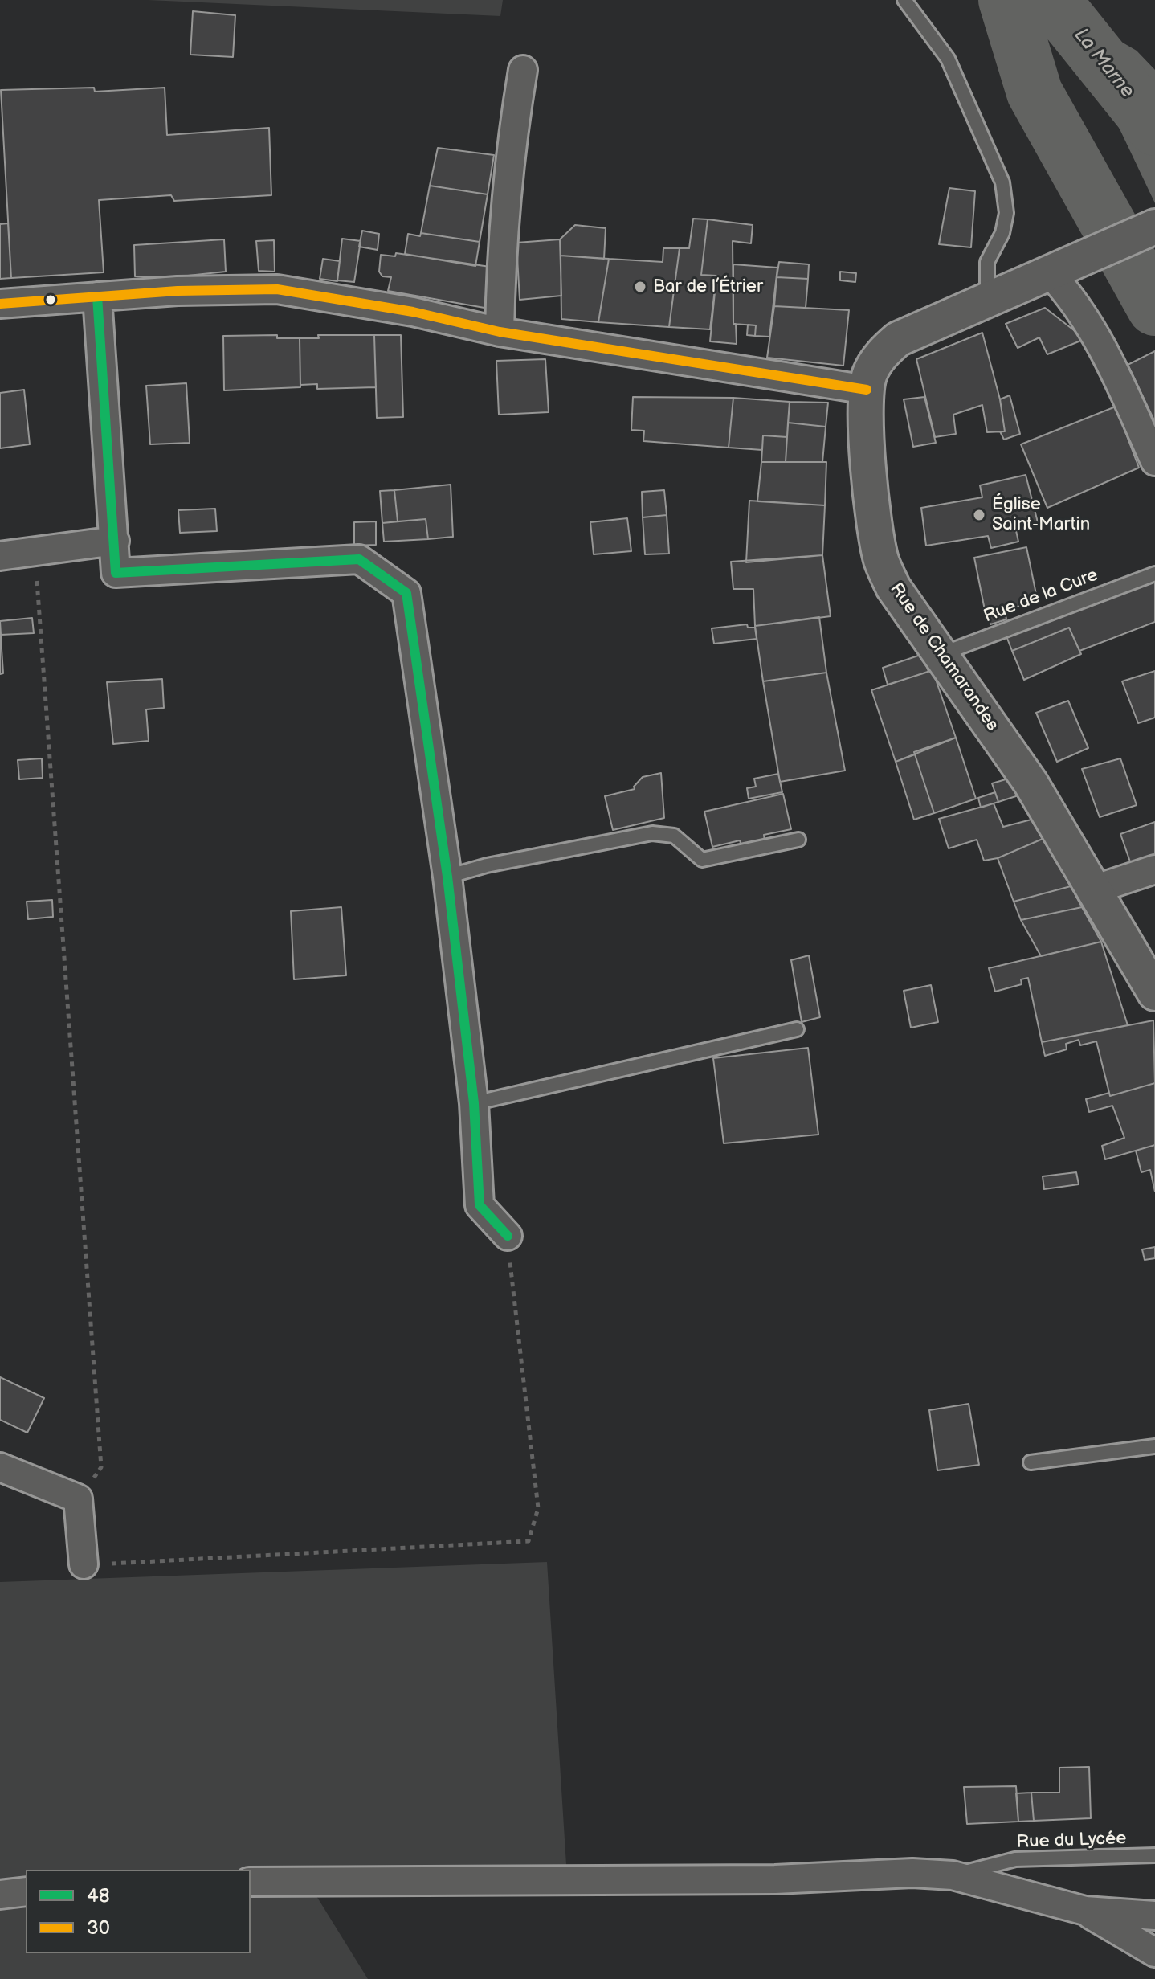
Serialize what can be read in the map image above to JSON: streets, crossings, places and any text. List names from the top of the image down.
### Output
{
  "streets": {
    "street": ["Rue de Chamarandes"],
    "lane": ["Rue de la Cure", "Rue du Lycée"]
  },
  "crossings": [
    ["Rue de la Cure", "Rue de Chamarandes"]
  ],
  "water": ["La Marne"],
  "places": ["Bar de l’Étrier", "Église Saint-Martin"],
  "lines": ["transit line 30", "transit line 48"],
  "legend": ["48", "30"]
}
